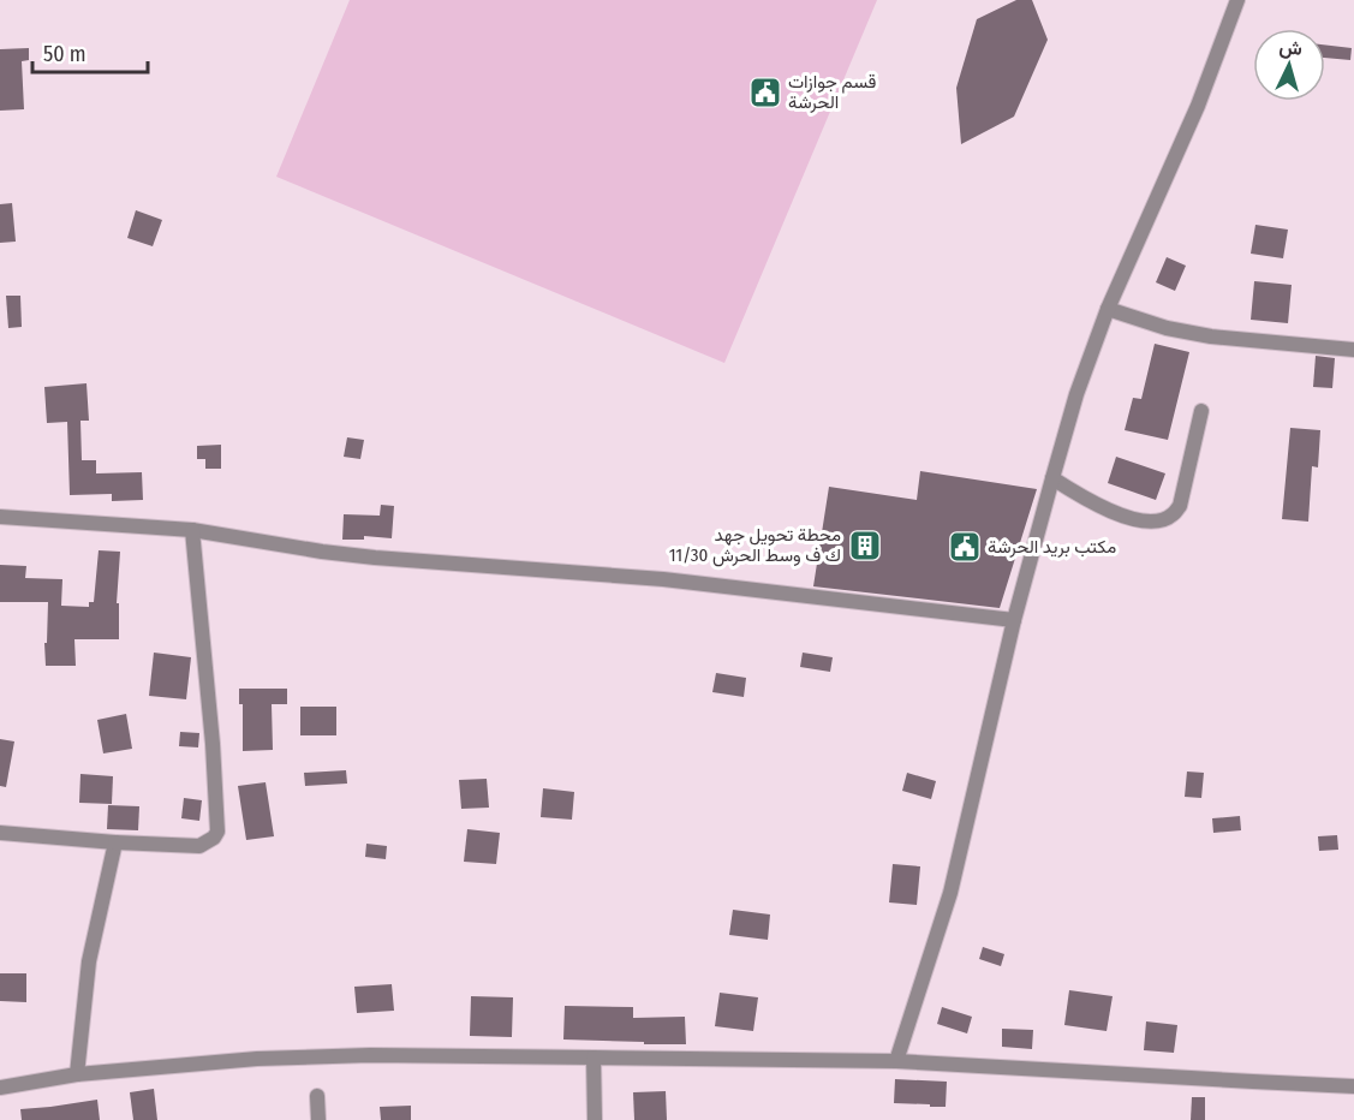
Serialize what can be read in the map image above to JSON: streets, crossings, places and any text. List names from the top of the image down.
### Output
{
  "places": {
    "public building": ["قسم جوازات الحرشة", "مكتب بريد الحرشة"],
    "building": ["محطة تحويل جهد 11/30 ك ف وسط الحرش"]
  },
  "scale_bar": "50 m",
  "north": "top"
}
